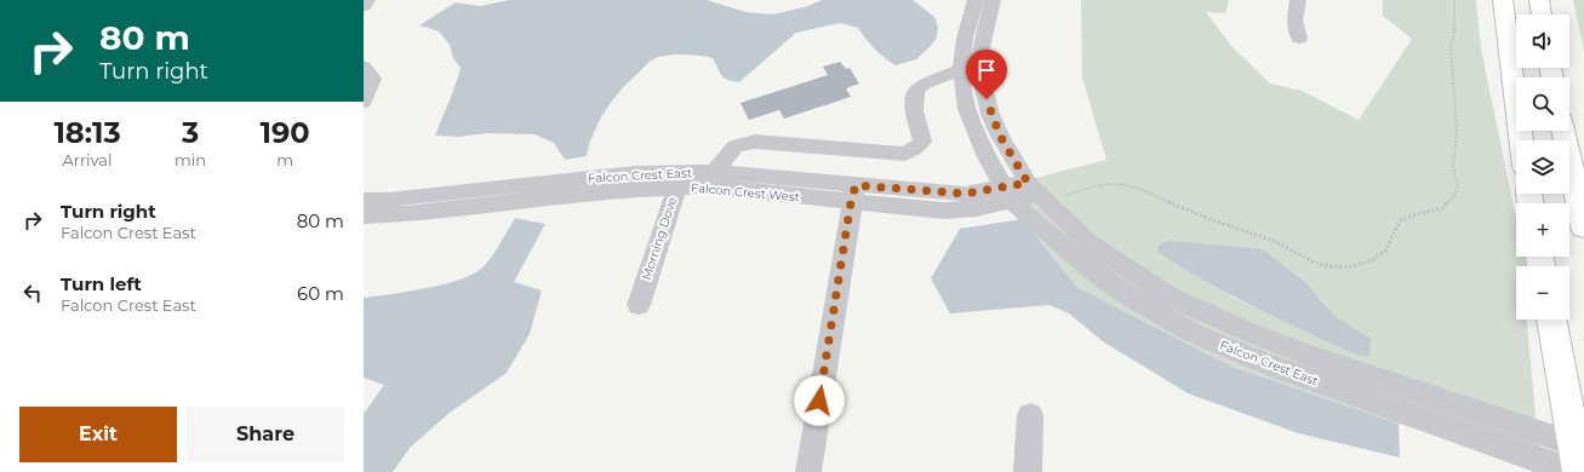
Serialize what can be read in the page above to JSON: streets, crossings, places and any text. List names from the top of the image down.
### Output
{
  "streets": {
    "street": ["Falcon Crest East", "Falcon Crest West", "Morning Dove"]
  },
  "crossings": [
    ["Falcon Crest East", "Falcon Crest West"],
    ["Falcon Crest West", "Morning Dove"]
  ],
  "page": {
    "turn": ["80 m", "Turn right"],
    "map_buttons": ["+", "−"],
    "eta": [
      "18:13",
      "Arrival",
      "3",
      "min",
      "190",
      "m"
    ],
    "list": [
      {
        "name": "Turn right",
        "note": "Falcon Crest East",
        "value": "80 m"
      },
      {
        "name": "Turn left",
        "note": "Falcon Crest East",
        "value": "60 m"
      }
    ],
    "buttons": ["Exit", "Share"]
  }
}
